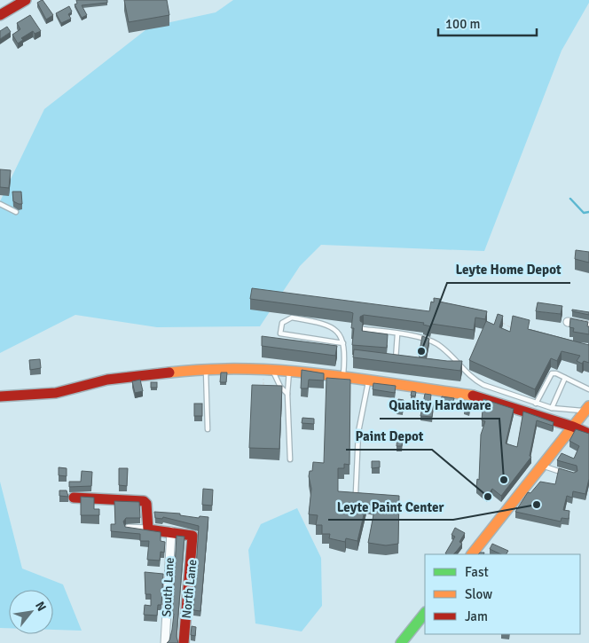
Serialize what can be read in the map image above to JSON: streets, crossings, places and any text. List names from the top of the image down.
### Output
{
  "streets": {
    "main road": ["North Lane"],
    "street": ["South Lane"]
  },
  "crossings": [
    ["South Lane", "North Lane"]
  ],
  "places": [
    "Leyte Home Depot",
    "Quality Hardware",
    "Paint Depot",
    "Leyte Paint Center"
  ],
  "legend": ["Fast", "Slow", "Jam"],
  "scale_bar": "100 m",
  "north": "top right"
}
